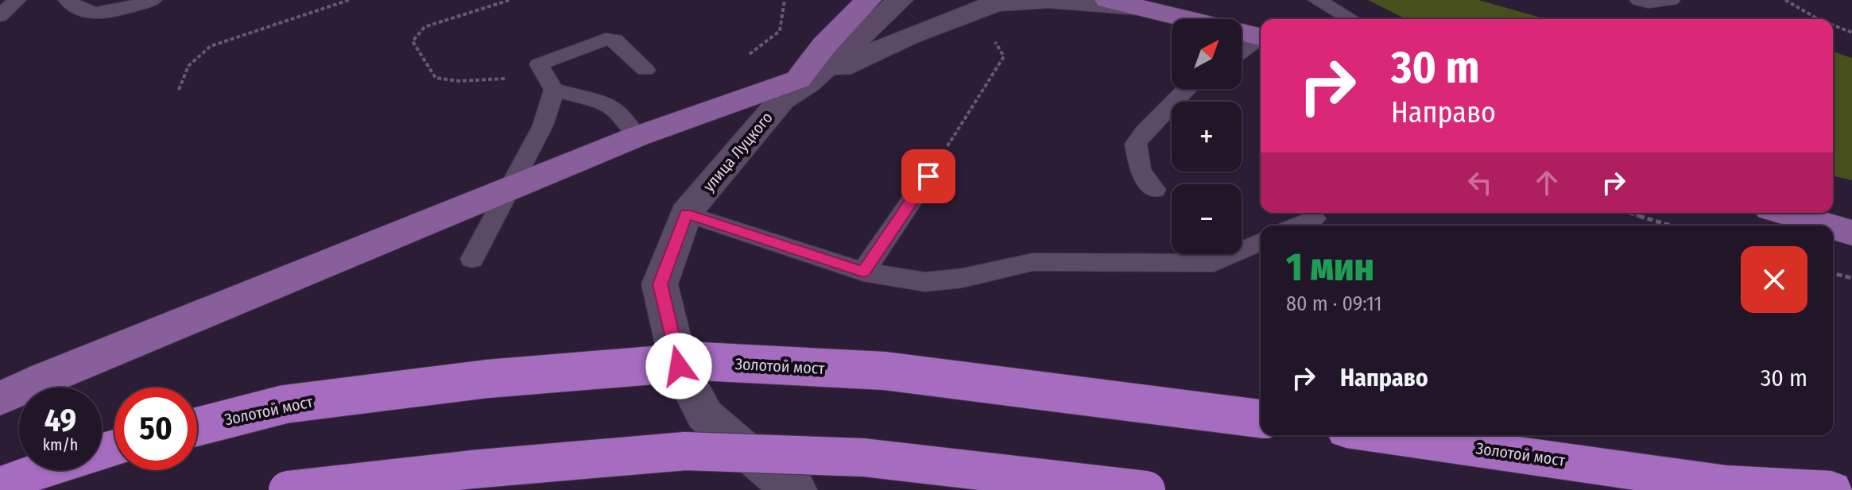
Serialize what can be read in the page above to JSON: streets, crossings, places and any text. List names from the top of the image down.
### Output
{
  "streets": {
    "highway": ["Золотой мост"],
    "main road": ["улица Луцкого"]
  },
  "north": "top right",
  "page": {
    "map_buttons": ["+", "−"],
    "turn": ["30 m", "Направо"],
    "heading": ["1 мин", "80 m · 09:11"],
    "list": [
      {
        "name": "Направо",
        "value": "30 m"
      }
    ],
    "speed": "49 km/h",
    "limit": "50"
  }
}
